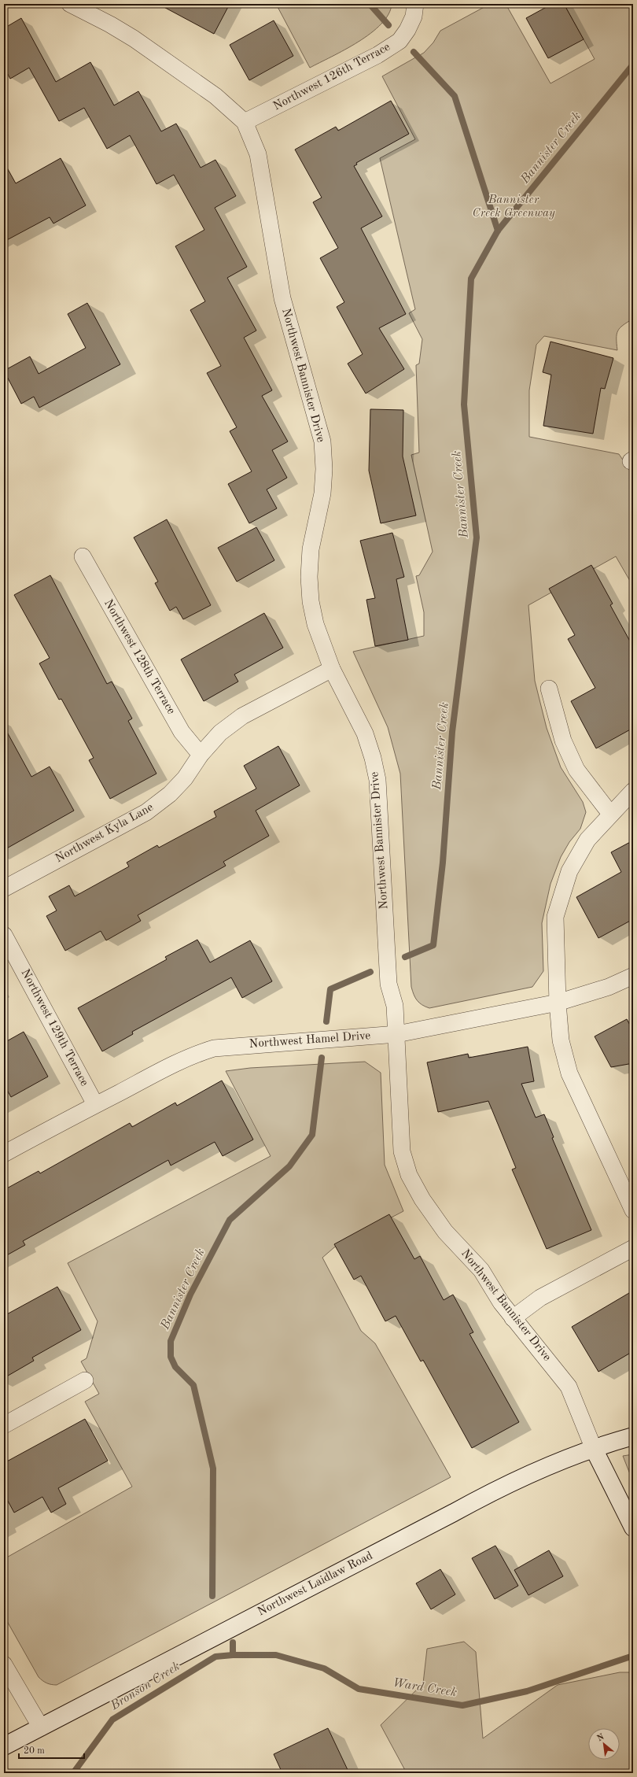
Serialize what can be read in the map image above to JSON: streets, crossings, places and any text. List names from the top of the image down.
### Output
{
  "streets": {
    "main road": ["Northwest Laidlaw Road"],
    "street": [
      "Northwest 126th Terrace",
      "Northwest Bannister Drive",
      "Northwest 128th Terrace",
      "Northwest Kyla Lane",
      "Northwest 129th Terrace",
      "Northwest Hamel Drive"
    ]
  },
  "crossings": [
    ["Northwest 126th Terrace", "Northwest Bannister Drive"],
    ["Northwest Bannister Drive", "Northwest Kyla Lane"],
    ["Northwest Bannister Drive", "Northwest Hamel Drive"],
    ["Northwest Bannister Drive", "Northwest Laidlaw Road"],
    ["Northwest 128th Terrace", "Northwest Kyla Lane"],
    ["Northwest 129th Terrace", "Northwest Hamel Drive"]
  ],
  "water": ["Bannister Creek", "Bronson Creek", "Ward Creek"],
  "parks": ["Bannister Creek Greenway"],
  "scale_bar": "20 m",
  "north": "top left"
}
